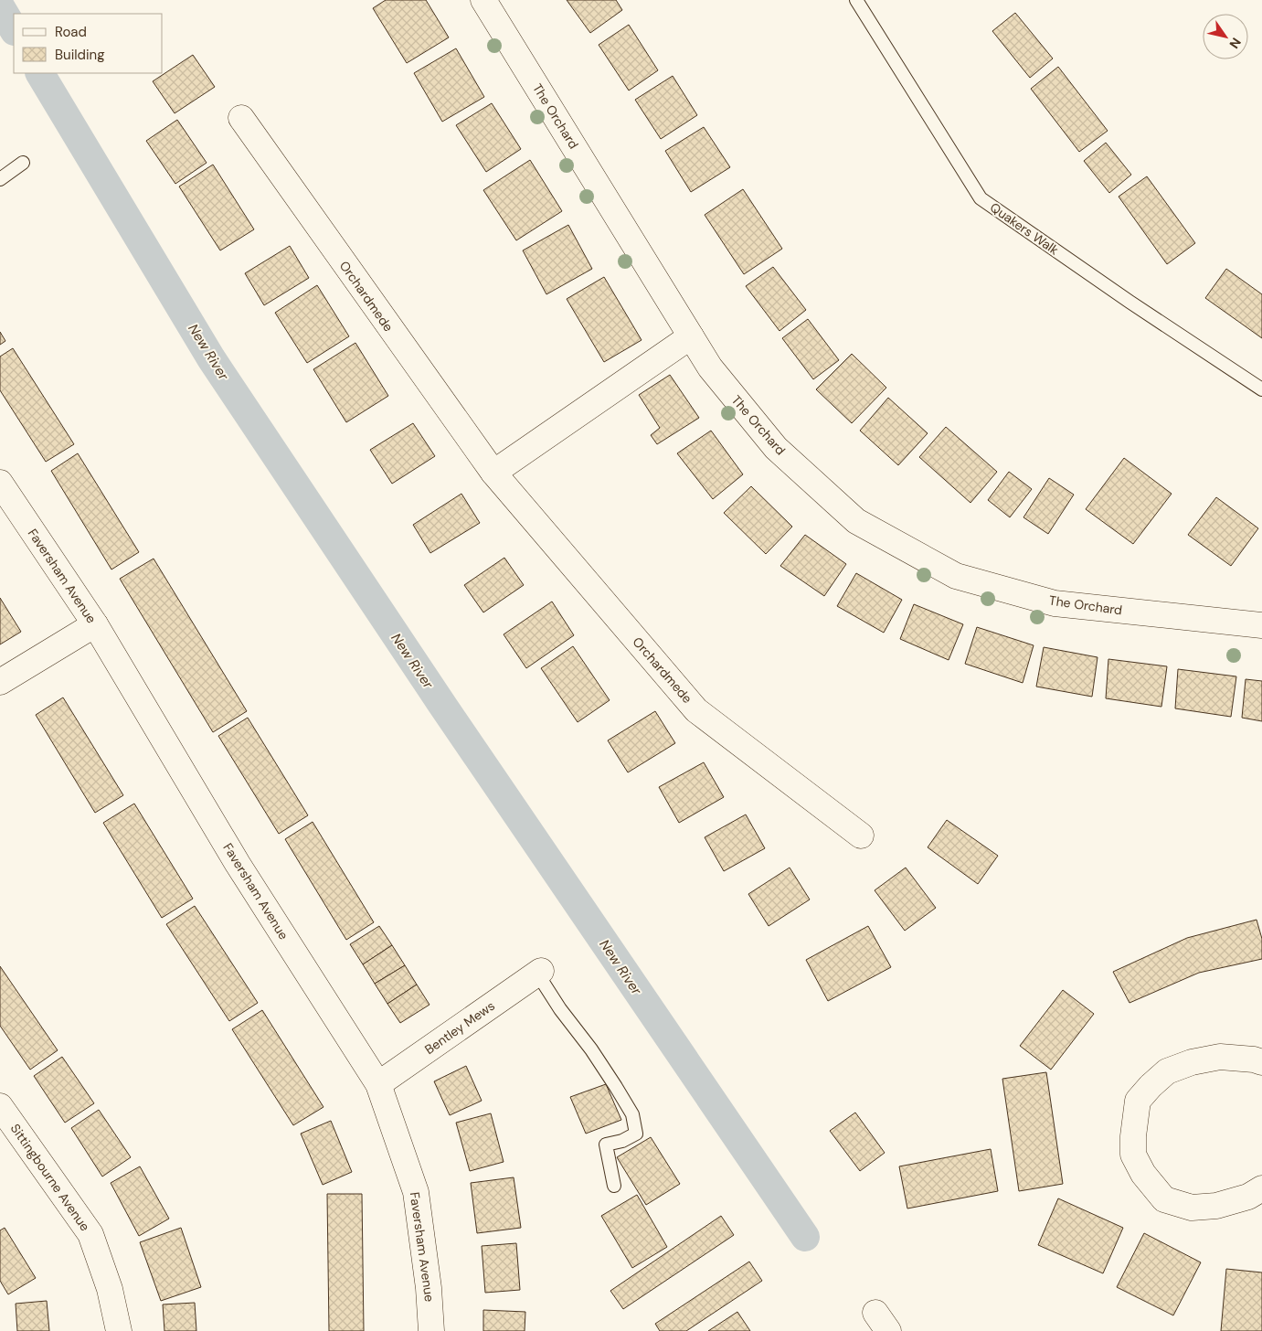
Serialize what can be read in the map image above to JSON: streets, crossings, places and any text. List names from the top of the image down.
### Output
{
  "streets": {
    "street": [
      "The Orchard",
      "Orchardmede",
      "Faversham Avenue",
      "Bentley Mews",
      "Sittingbourne Avenue"
    ],
    "lane": ["Quakers Walk"]
  },
  "crossings": [
    ["Faversham Avenue", "Bentley Mews"]
  ],
  "water": ["New River"],
  "legend": ["Road", "Building"],
  "north": "bottom right"
}
